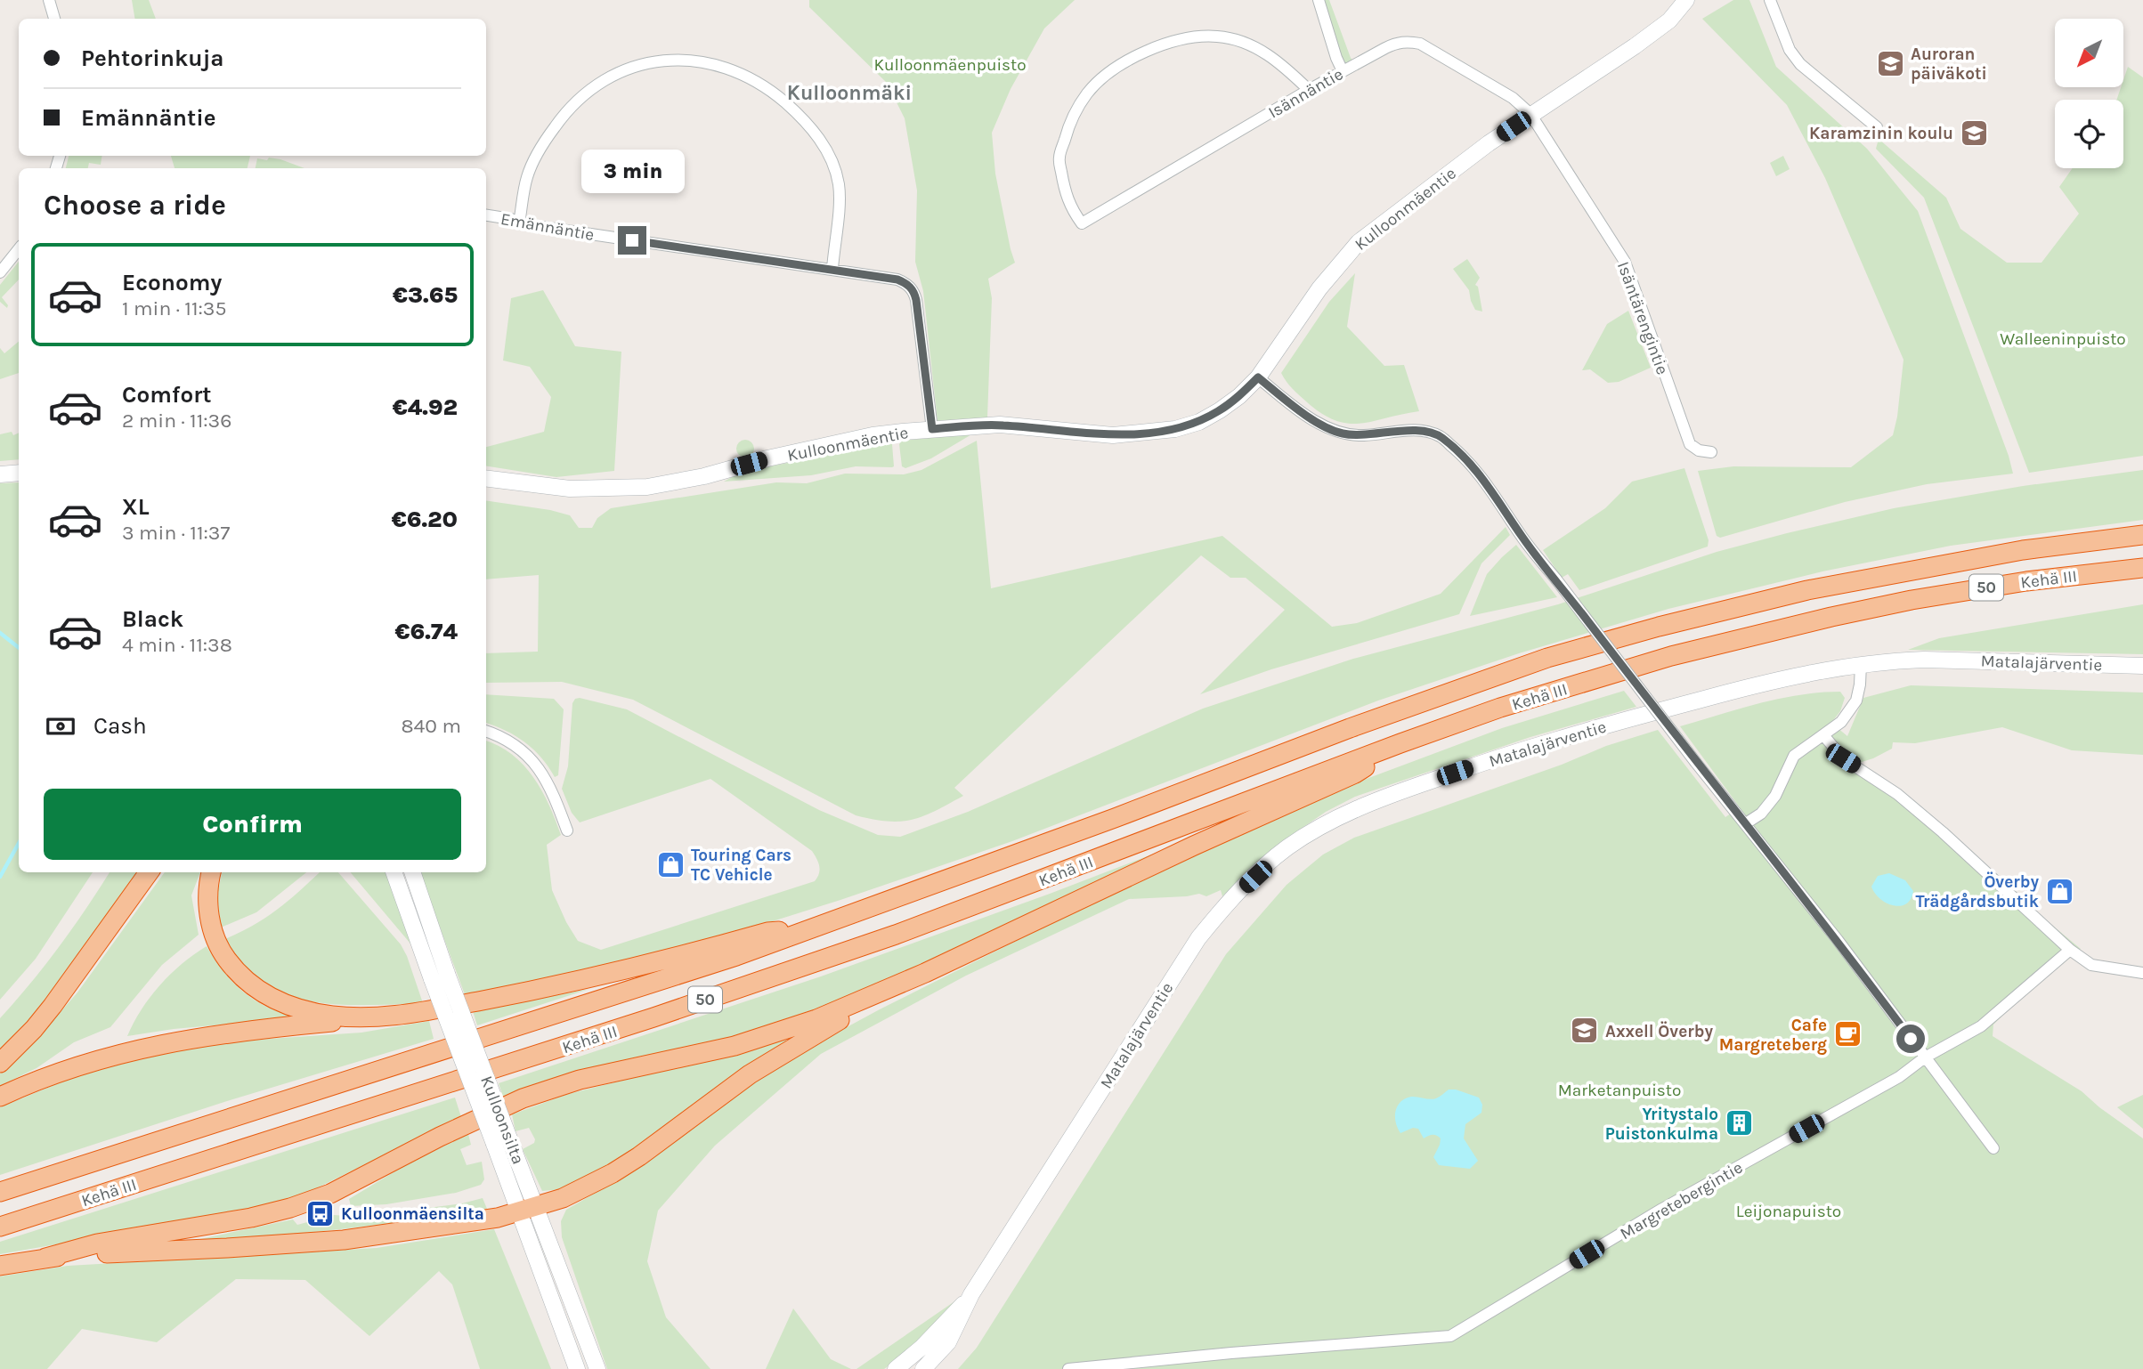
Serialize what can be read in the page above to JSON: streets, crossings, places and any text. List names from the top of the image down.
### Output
{
  "streets": {
    "highway": ["Kehä III", "50"],
    "main road": ["Kulloonmäentie", "Matalajärventie", "Kulloonsilta"],
    "street": [
      "Isännäntie",
      "Emännäntie",
      "Isäntärengintie",
      "Margretebergintie"
    ]
  },
  "crossings": [
    ["Isännäntie", "Kulloonmäentie"],
    ["Isännäntie", "Isäntärengintie"],
    ["Kulloonmäentie", "Emännäntie"],
    ["Kulloonmäentie", "Isäntärengintie"]
  ],
  "districts": ["Kulloonmäki"],
  "parks": [
    "Kulloonmäenpuisto",
    "Walleeninpuisto",
    "Marketanpuisto",
    "Leijonapuisto"
  ],
  "places": {
    "school or university": ["Auroran päiväkoti", "Karamzinin koulu", "Axxell Överby"],
    "shop": ["Touring Cars TC Vehicle", "Överby Trädgårdsbutik"],
    "cafe": ["Cafe Margreteberg"],
    "building": ["Yritystalo Puistonkulma"],
    "bus stop": ["Kulloonmäensilta"]
  },
  "north": "bottom left",
  "page": {
    "banner": ["Pehtorinkuja", "Emännäntie"],
    "bubble": "3 min",
    "heading": "Choose a ride",
    "list": [
      {
        "name": "Economy",
        "note": "1 min · 11:35",
        "value": "€3.65"
      },
      {
        "name": "Comfort",
        "note": "2 min · 11:36",
        "value": "€4.92"
      },
      {
        "name": "XL",
        "note": "3 min · 11:37",
        "value": "€6.20"
      },
      {
        "name": "Black",
        "note": "4 min · 11:38",
        "value": "€6.74"
      }
    ],
    "pay": ["Cash", "840 m"],
    "buttons": "Confirm"
  }
}
